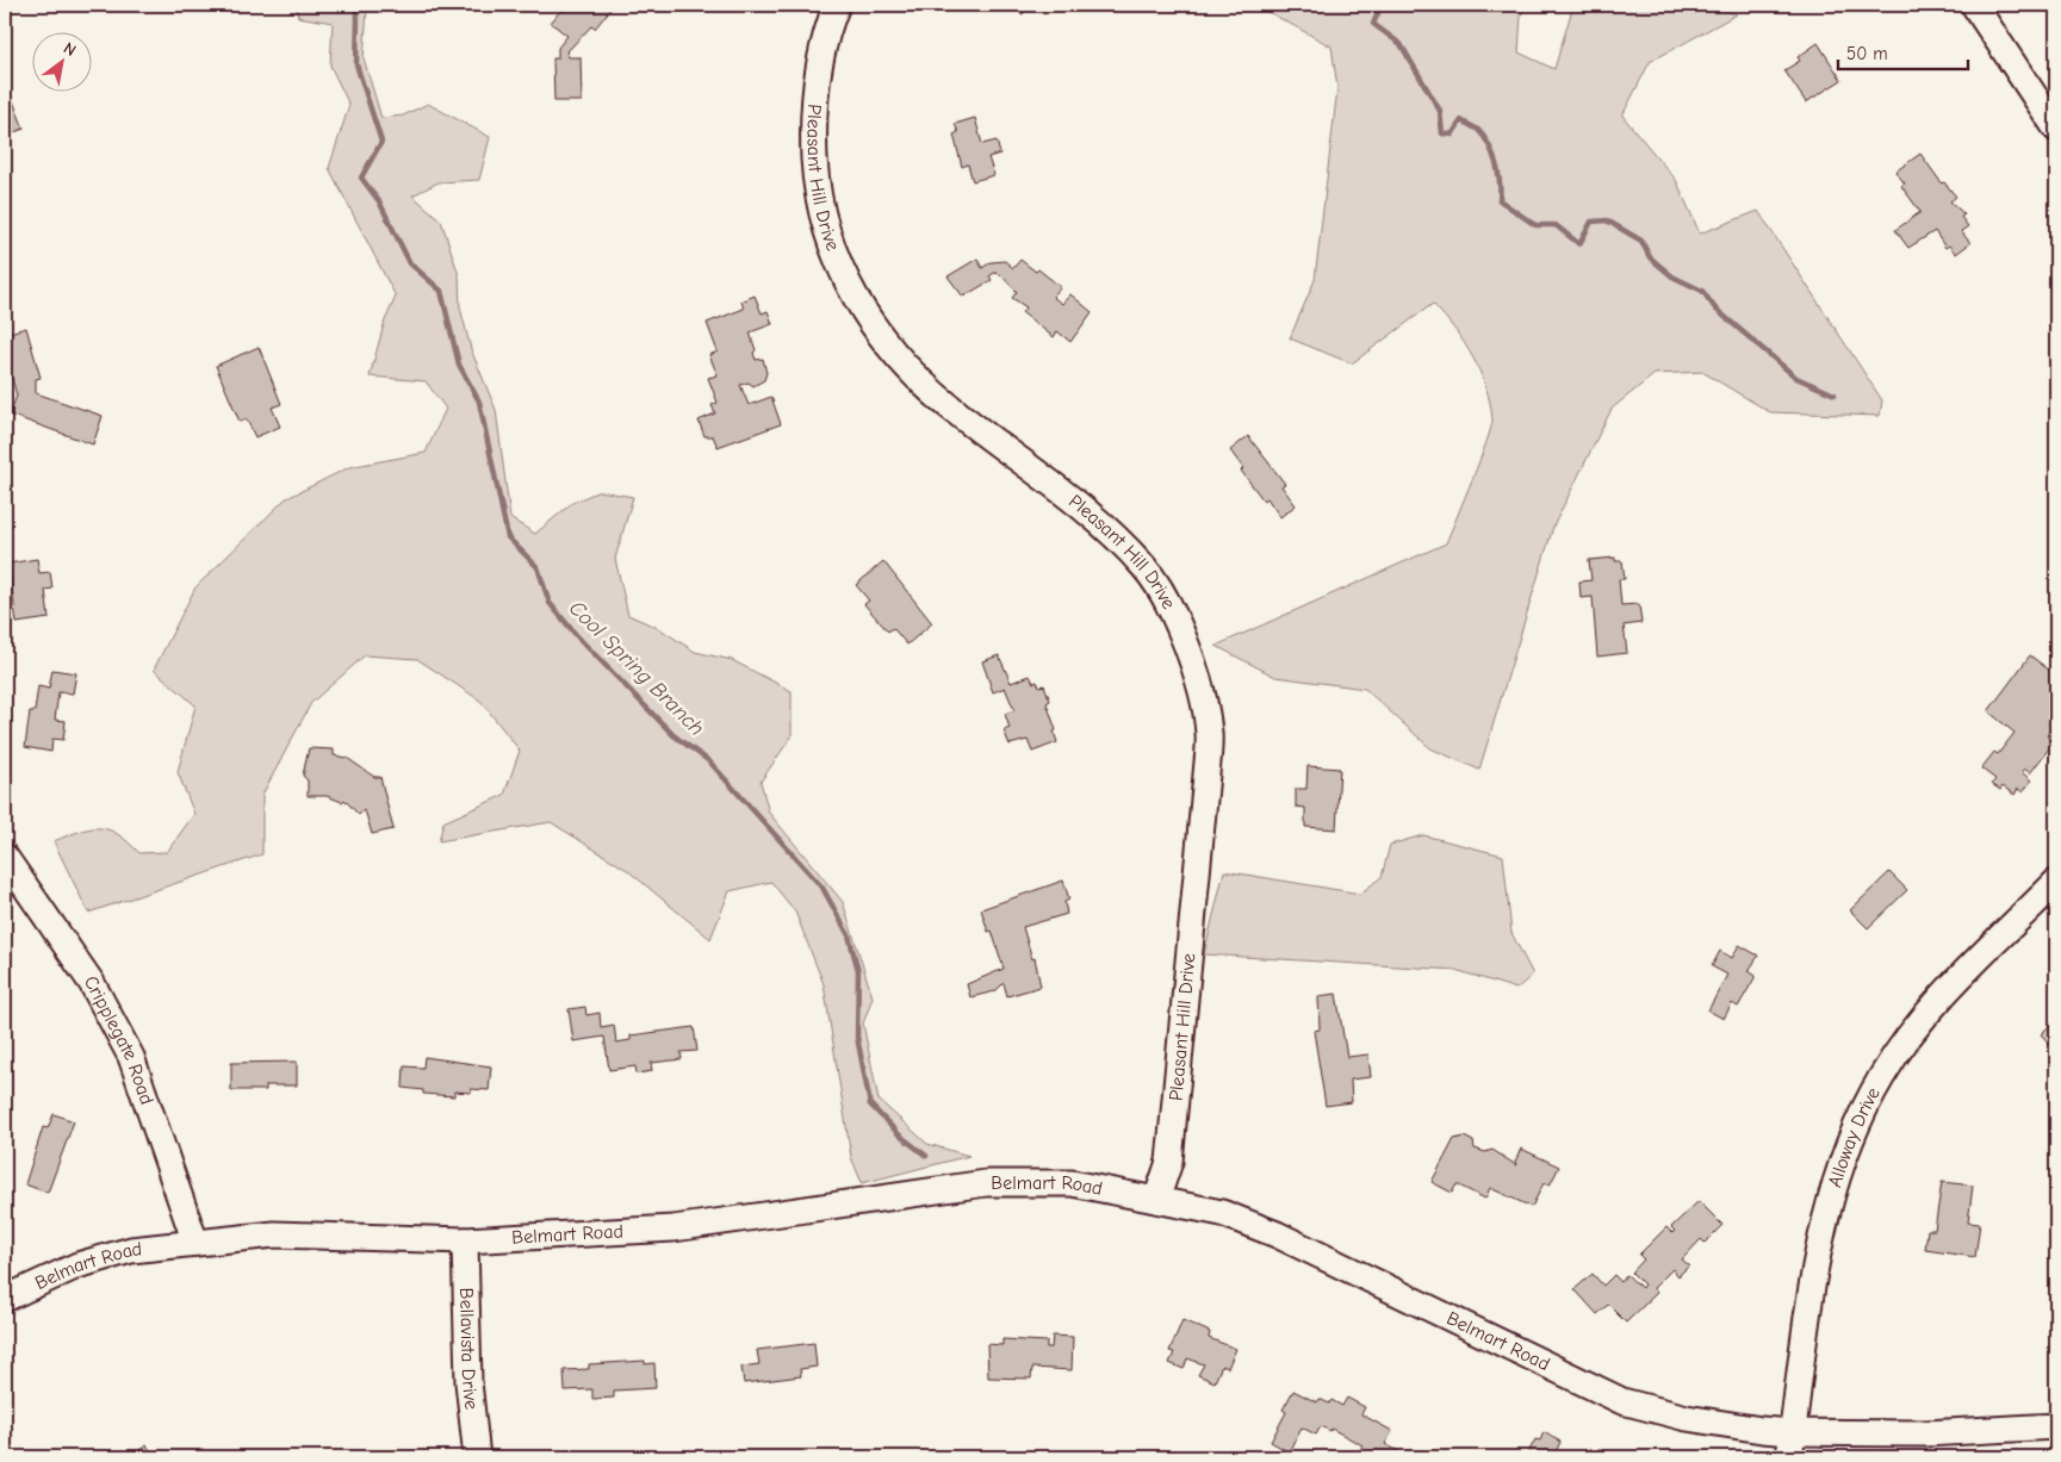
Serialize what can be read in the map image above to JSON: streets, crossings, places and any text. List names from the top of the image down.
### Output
{
  "streets": {
    "street": [
      "Pleasant Hill Drive",
      "Cripplegate Road",
      "Alloway Drive",
      "Belmart Road",
      "Bellavista Drive"
    ]
  },
  "crossings": [
    ["Pleasant Hill Drive", "Belmart Road"],
    ["Cripplegate Road", "Belmart Road"],
    ["Alloway Drive", "Belmart Road"],
    ["Belmart Road", "Bellavista Drive"]
  ],
  "water": ["Cool Spring Branch"],
  "scale_bar": "50 m",
  "north": "top right"
}
